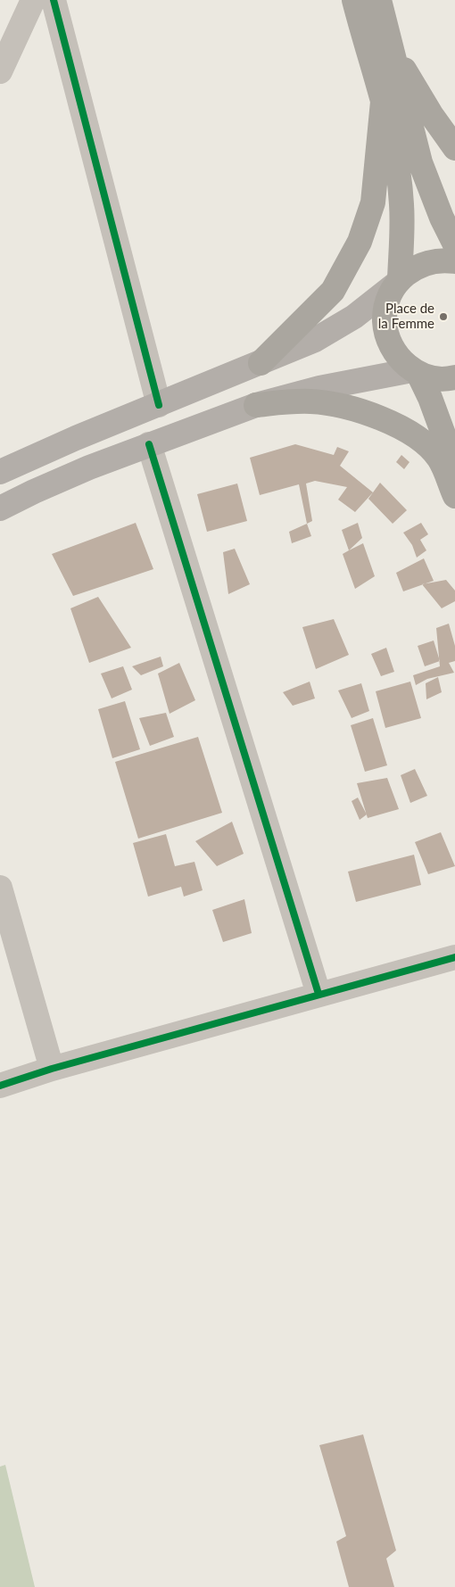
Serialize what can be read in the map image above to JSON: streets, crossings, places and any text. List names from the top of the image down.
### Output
{
  "places": ["Place de la Femme"]
}
